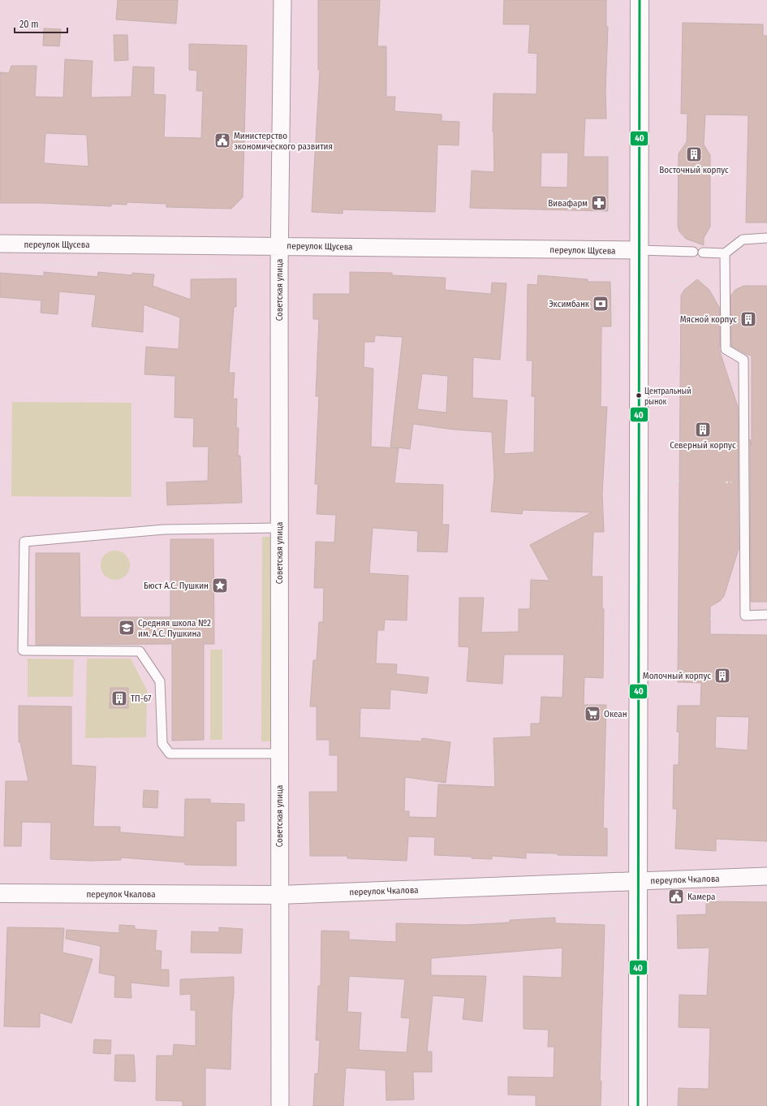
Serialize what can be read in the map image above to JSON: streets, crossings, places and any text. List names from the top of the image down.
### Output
{
  "streets": {
    "main road": ["переулок Чкалова"],
    "street": ["переулок Щусева", "Советская улица"]
  },
  "crossings": [
    ["переулок Щусева", "Советская улица"],
    ["Советская улица", "переулок Чкалова"]
  ],
  "places": {
    "public building": ["Министерство экономического развития", "Камера"],
    "building": [
      "Восточный корпус",
      "Мясной корпус",
      "Северный корпус",
      "Молочный корпус",
      "ТП-67"
    ],
    "pharmacy": ["Вивафарм"],
    "bank": ["Эксимбанк"],
    "other": ["Центральный рынок"],
    "place": ["Бюст А.С. Пушкин"],
    "school or university": ["Средняя школа №2 им. А.С. Пушкина"],
    "supermarket": ["Океан"]
  },
  "lines": ["transit line 40"],
  "scale_bar": "20 m"
}
